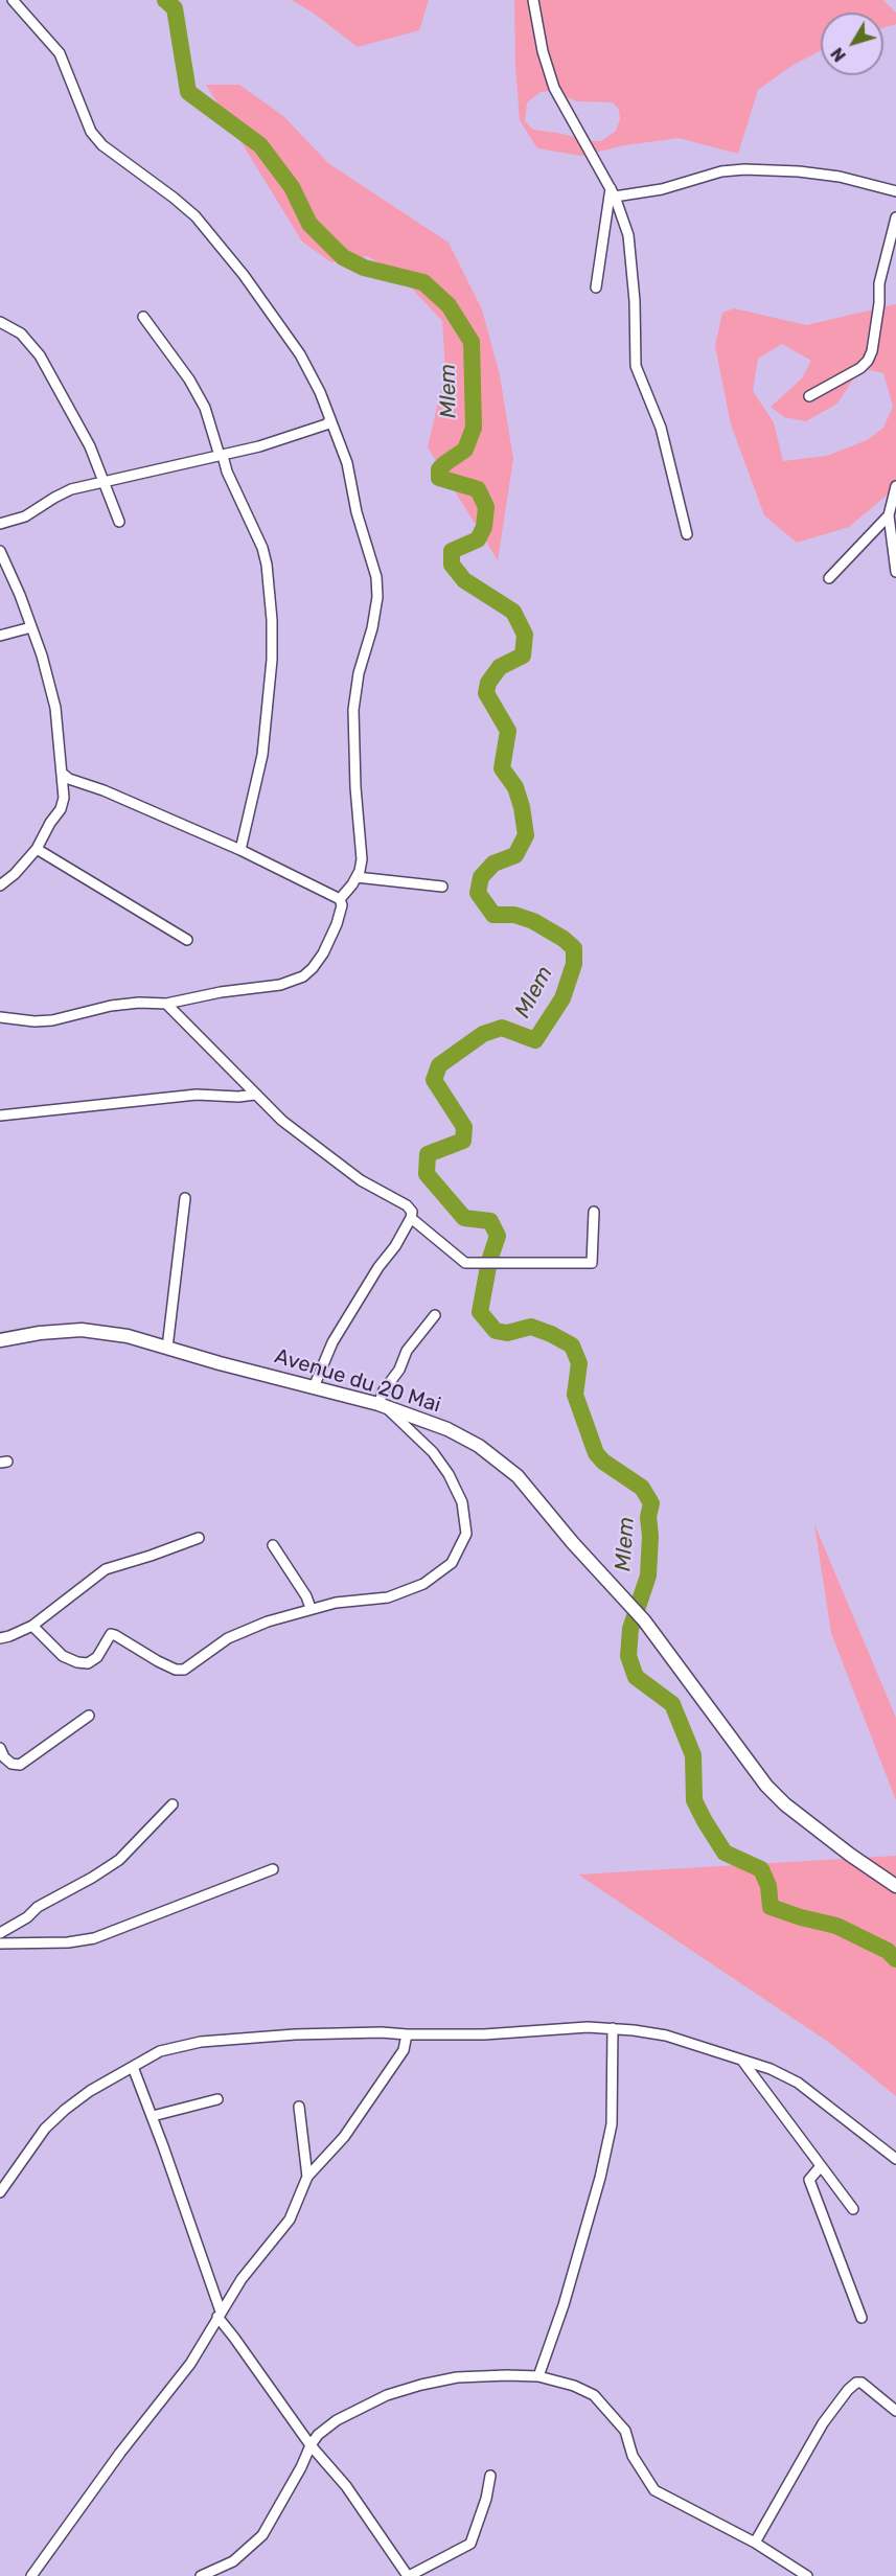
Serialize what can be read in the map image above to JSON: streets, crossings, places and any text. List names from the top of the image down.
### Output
{
  "streets": {
    "main road": ["Avenue du 20 Mai"]
  },
  "water": ["Mlem"],
  "north": "bottom left"
}
